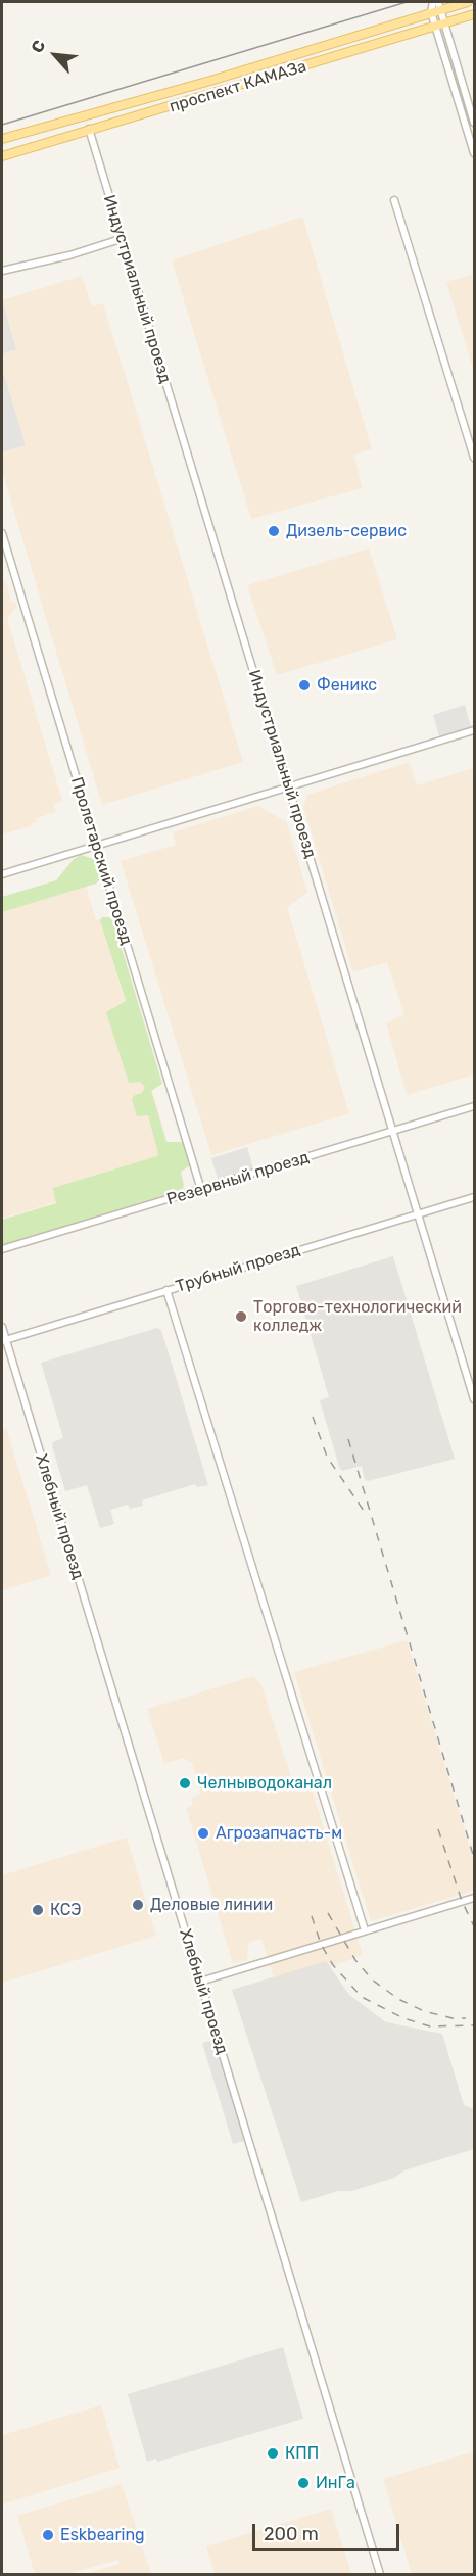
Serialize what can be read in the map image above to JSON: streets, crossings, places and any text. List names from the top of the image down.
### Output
{
  "streets": {
    "main road": ["проспект КАМАЗа"],
    "street": [
      "Индустриальный проезд",
      "Пролетарский проезд",
      "Резервный проезд",
      "Трубный проезд",
      "Хлебный проезд"
    ]
  },
  "crossings": [
    ["проспект КАМАЗа", "Индустриальный проезд"],
    ["Индустриальный проезд", "Резервный проезд"],
    ["Индустриальный проезд", "Трубный проезд"],
    ["Пролетарский проезд", "Резервный проезд"],
    ["Трубный проезд", "Хлебный проезд"]
  ],
  "places": [
    "Дизель-сервис",
    "Феникс",
    "Торгово-технологический колледж",
    "Челныводоканал",
    "Агрозапчасть-м",
    "Деловые линии",
    "КСЭ",
    "КПП",
    "ИнГа",
    "Eskbearing"
  ],
  "scale_bar": "200 m",
  "north": "top left"
}
